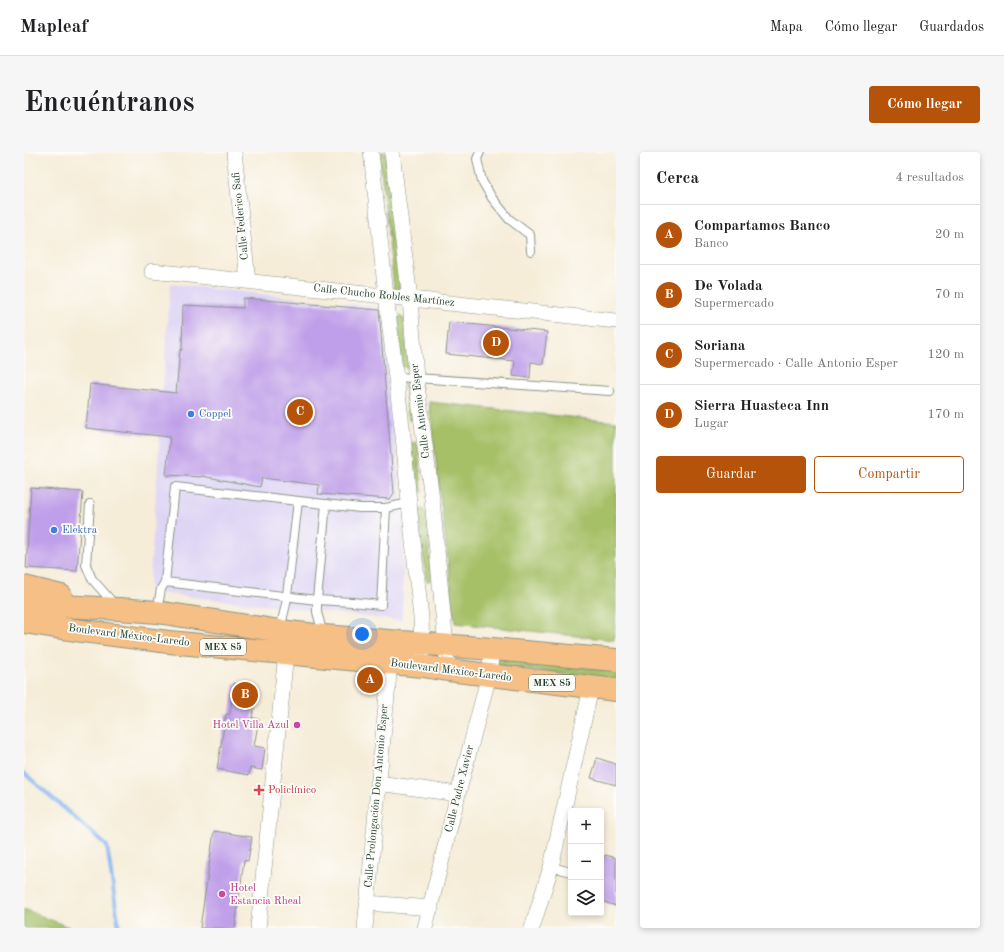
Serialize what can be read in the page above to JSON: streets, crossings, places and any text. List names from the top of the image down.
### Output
{
  "streets": {
    "main road": ["Boulevard México-Laredo", "MEX 85"],
    "street": [
      "Calle Federico Safi",
      "Calle Chucho Robles Martínez",
      "Calle Antonio Esper",
      "Calle Padre Xavier",
      "Calle Prolongación Don Antonio Esper"
    ]
  },
  "crossings": [
    ["Calle Federico Safi", "Calle Chucho Robles Martínez"],
    ["Calle Chucho Robles Martínez", "Calle Antonio Esper"],
    ["Calle Antonio Esper", "Boulevard México-Laredo"],
    ["Boulevard México-Laredo", "Calle Padre Xavier"],
    ["Boulevard México-Laredo", "Calle Prolongación Don Antonio Esper"]
  ],
  "places": {
    "other": [
      "Coppel",
      "Elektra",
      "Hotel Villa Azul",
      "Hotel Estancia Rheal"
    ],
    "health": ["Policlínico"]
  },
  "page": {
    "header": "Mapleaf",
    "nav": ["Mapa", "Cómo llegar", "Guardados"],
    "buttons": [
      "Cómo llegar",
      ["Guardar", "Compartir"]
    ],
    "title": "Encuéntranos",
    "heading": ["Cerca", "4 resultados"],
    "list": [
      {
        "mark": "A",
        "name": "Compartamos Banco",
        "note": "Banco",
        "value": "20 m"
      },
      {
        "mark": "B",
        "name": "De Volada",
        "note": "Supermercado",
        "value": "70 m"
      },
      {
        "mark": "C",
        "name": "Soriana",
        "note": "Supermercado · Calle Antonio Esper",
        "value": "120 m"
      },
      {
        "mark": "D",
        "name": "Sierra Huasteca Inn",
        "note": "Lugar",
        "value": "170 m"
      }
    ],
    "pins": [
      "D",
      "C",
      "A",
      "B"
    ],
    "map_buttons": ["+", "−"]
  }
}
